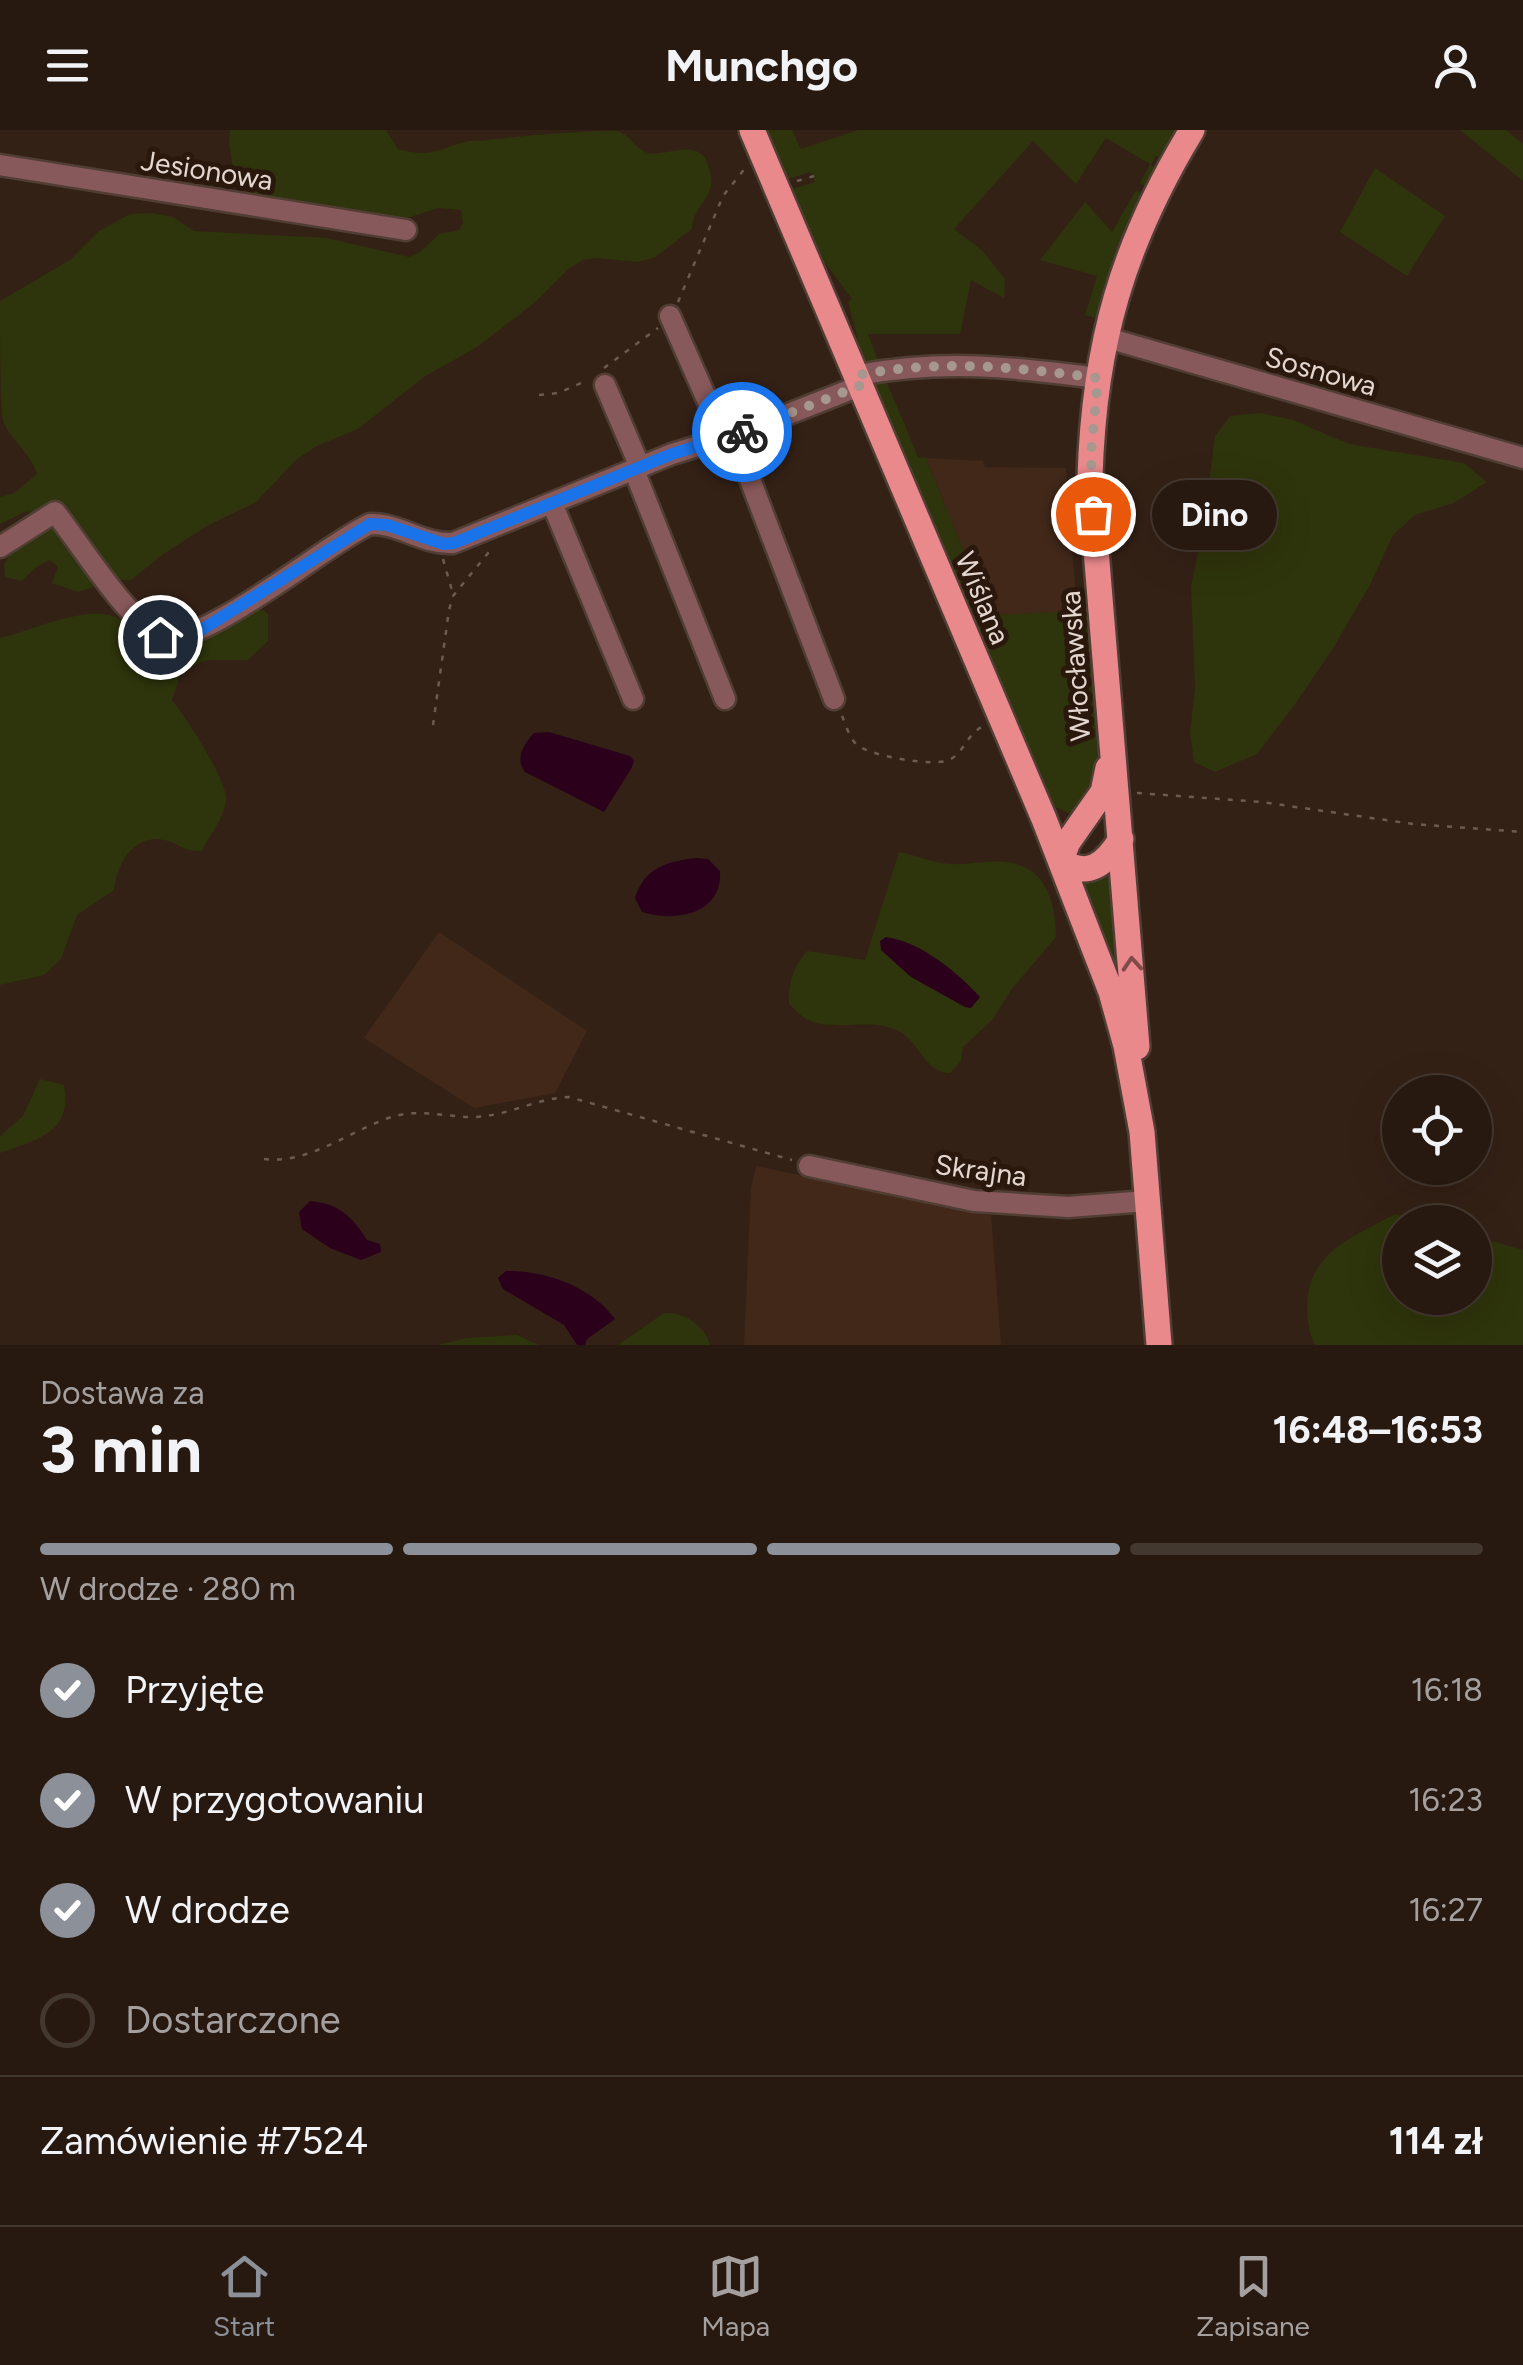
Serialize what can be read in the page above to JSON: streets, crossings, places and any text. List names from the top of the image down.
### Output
{
  "streets": {
    "main road": ["Wiślana", "Włocławska"],
    "street": ["Jesionowa", "Sosnowa", "Skrajna"]
  },
  "crossings": [
    ["Sosnowa", "Włocławska"],
    ["Wiślana", "Włocławska"]
  ],
  "places": ["Dino"],
  "page": {
    "header": "Munchgo",
    "bubble": "Dino",
    "heading": ["3 min", "Dostawa za", "16:48–16:53"],
    "panel": ["Zamówienie #7524", "114 zł"],
    "bar": "W drodze · 280 m",
    "list": [
      ["Przyjęte", "16:18"],
      ["W przygotowaniu", "16:23"],
      ["W drodze", "16:27"],
      "Dostarczone"
    ],
    "tabs": ["Start", "Mapa", "Zapisane"]
  }
}
